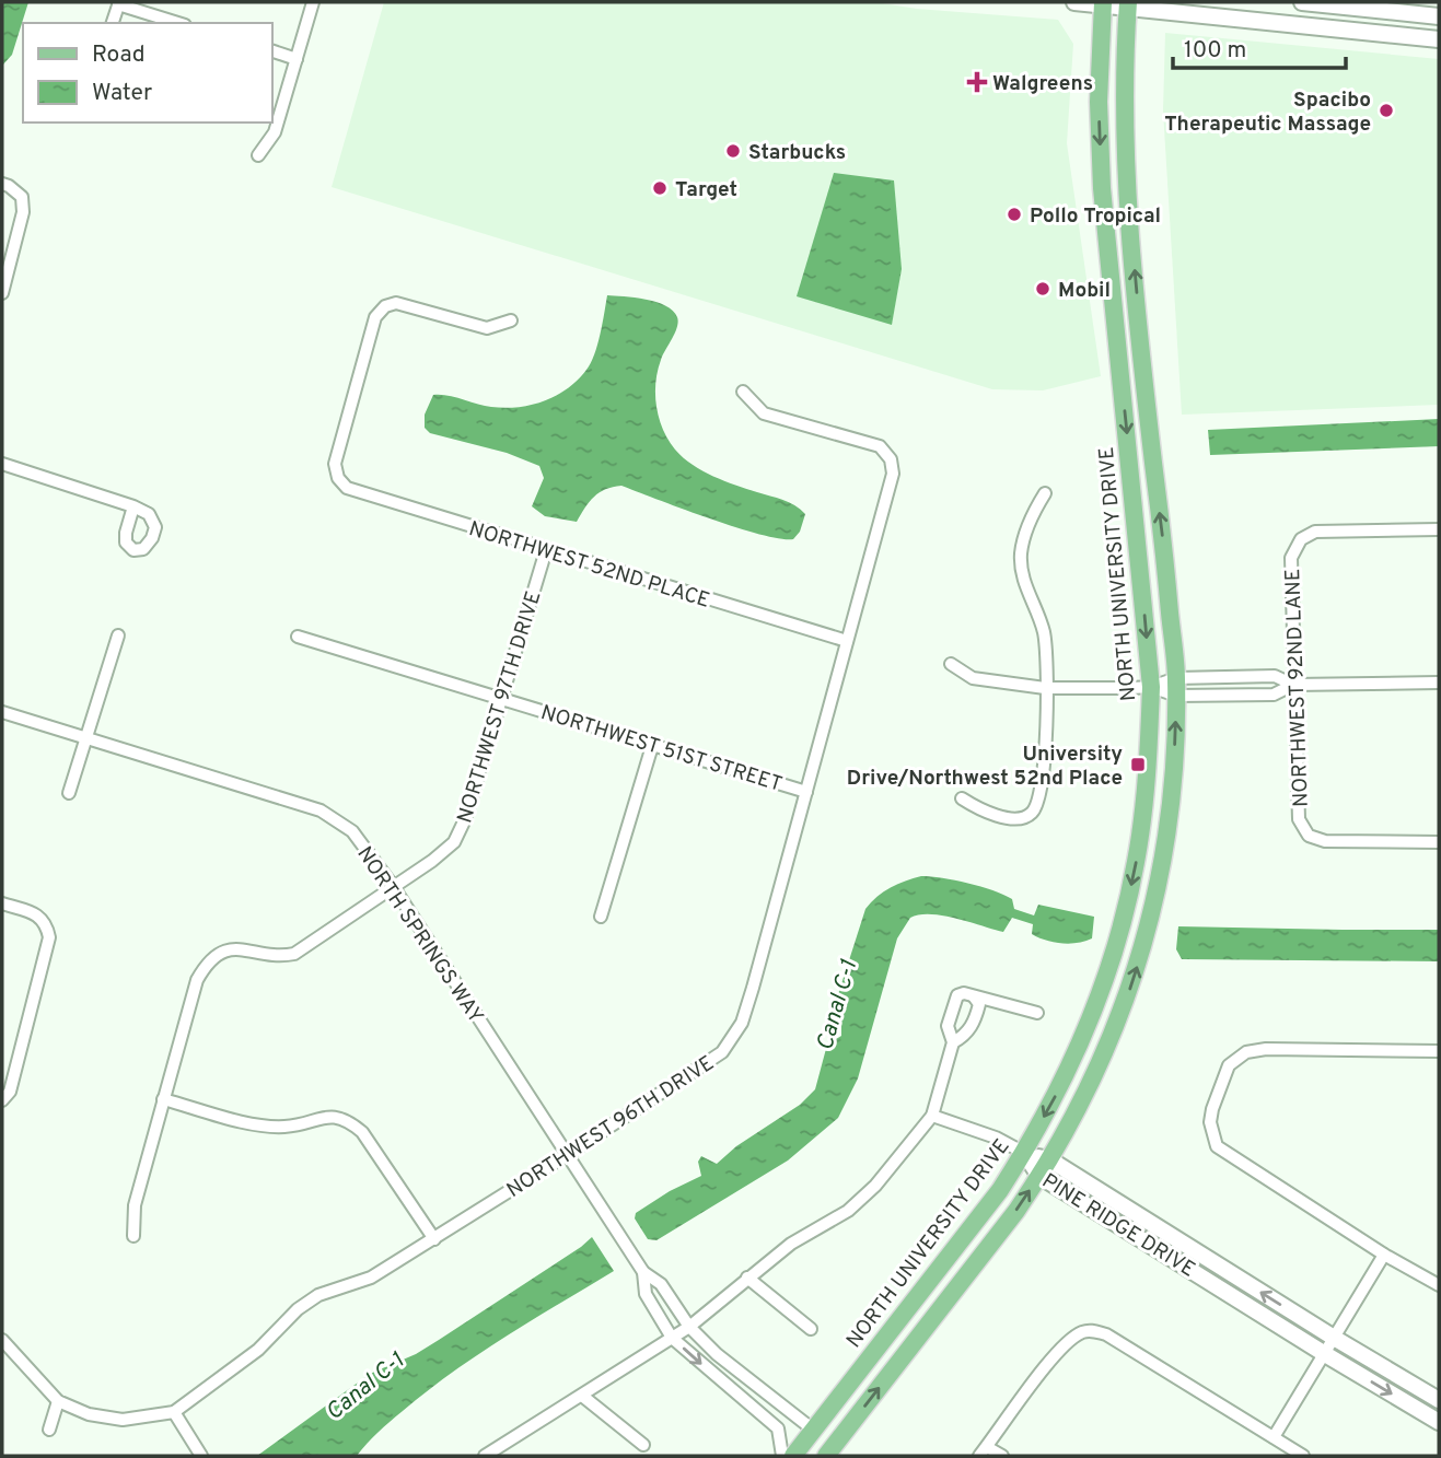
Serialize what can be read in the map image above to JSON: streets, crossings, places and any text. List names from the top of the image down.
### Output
{
  "streets": {
    "main road": ["NORTH UNIVERSITY DRIVE"],
    "street": [
      "NORTHWEST 52ND PLACE",
      "NORTHWEST 92ND LANE",
      "NORTHWEST 97TH DRIVE",
      "NORTHWEST 51ST STREET",
      "NORTH SPRINGS WAY",
      "NORTHWEST 96TH DRIVE",
      "PINE RIDGE DRIVE"
    ]
  },
  "crossings": [
    ["NORTHWEST 52ND PLACE", "NORTHWEST 97TH DRIVE"],
    ["NORTHWEST 52ND PLACE", "NORTHWEST 96TH DRIVE"],
    ["NORTH UNIVERSITY DRIVE", "NORTH SPRINGS WAY"],
    ["NORTH UNIVERSITY DRIVE", "PINE RIDGE DRIVE"],
    ["NORTHWEST 97TH DRIVE", "NORTHWEST 51ST STREET"],
    ["NORTHWEST 97TH DRIVE", "NORTH SPRINGS WAY"],
    ["NORTHWEST 51ST STREET", "NORTHWEST 96TH DRIVE"],
    ["NORTH SPRINGS WAY", "NORTHWEST 96TH DRIVE"]
  ],
  "water": ["Canal C-1"],
  "places": {
    "health": ["Walgreens"],
    "other": [
      "Spacibo Therapeutic Massage",
      "Starbucks",
      "Target",
      "Pollo Tropical",
      "Mobil"
    ],
    "transit": ["University Drive/Northwest 52nd Place"]
  },
  "legend": ["Road", "Water"],
  "scale_bar": "100 m"
}
